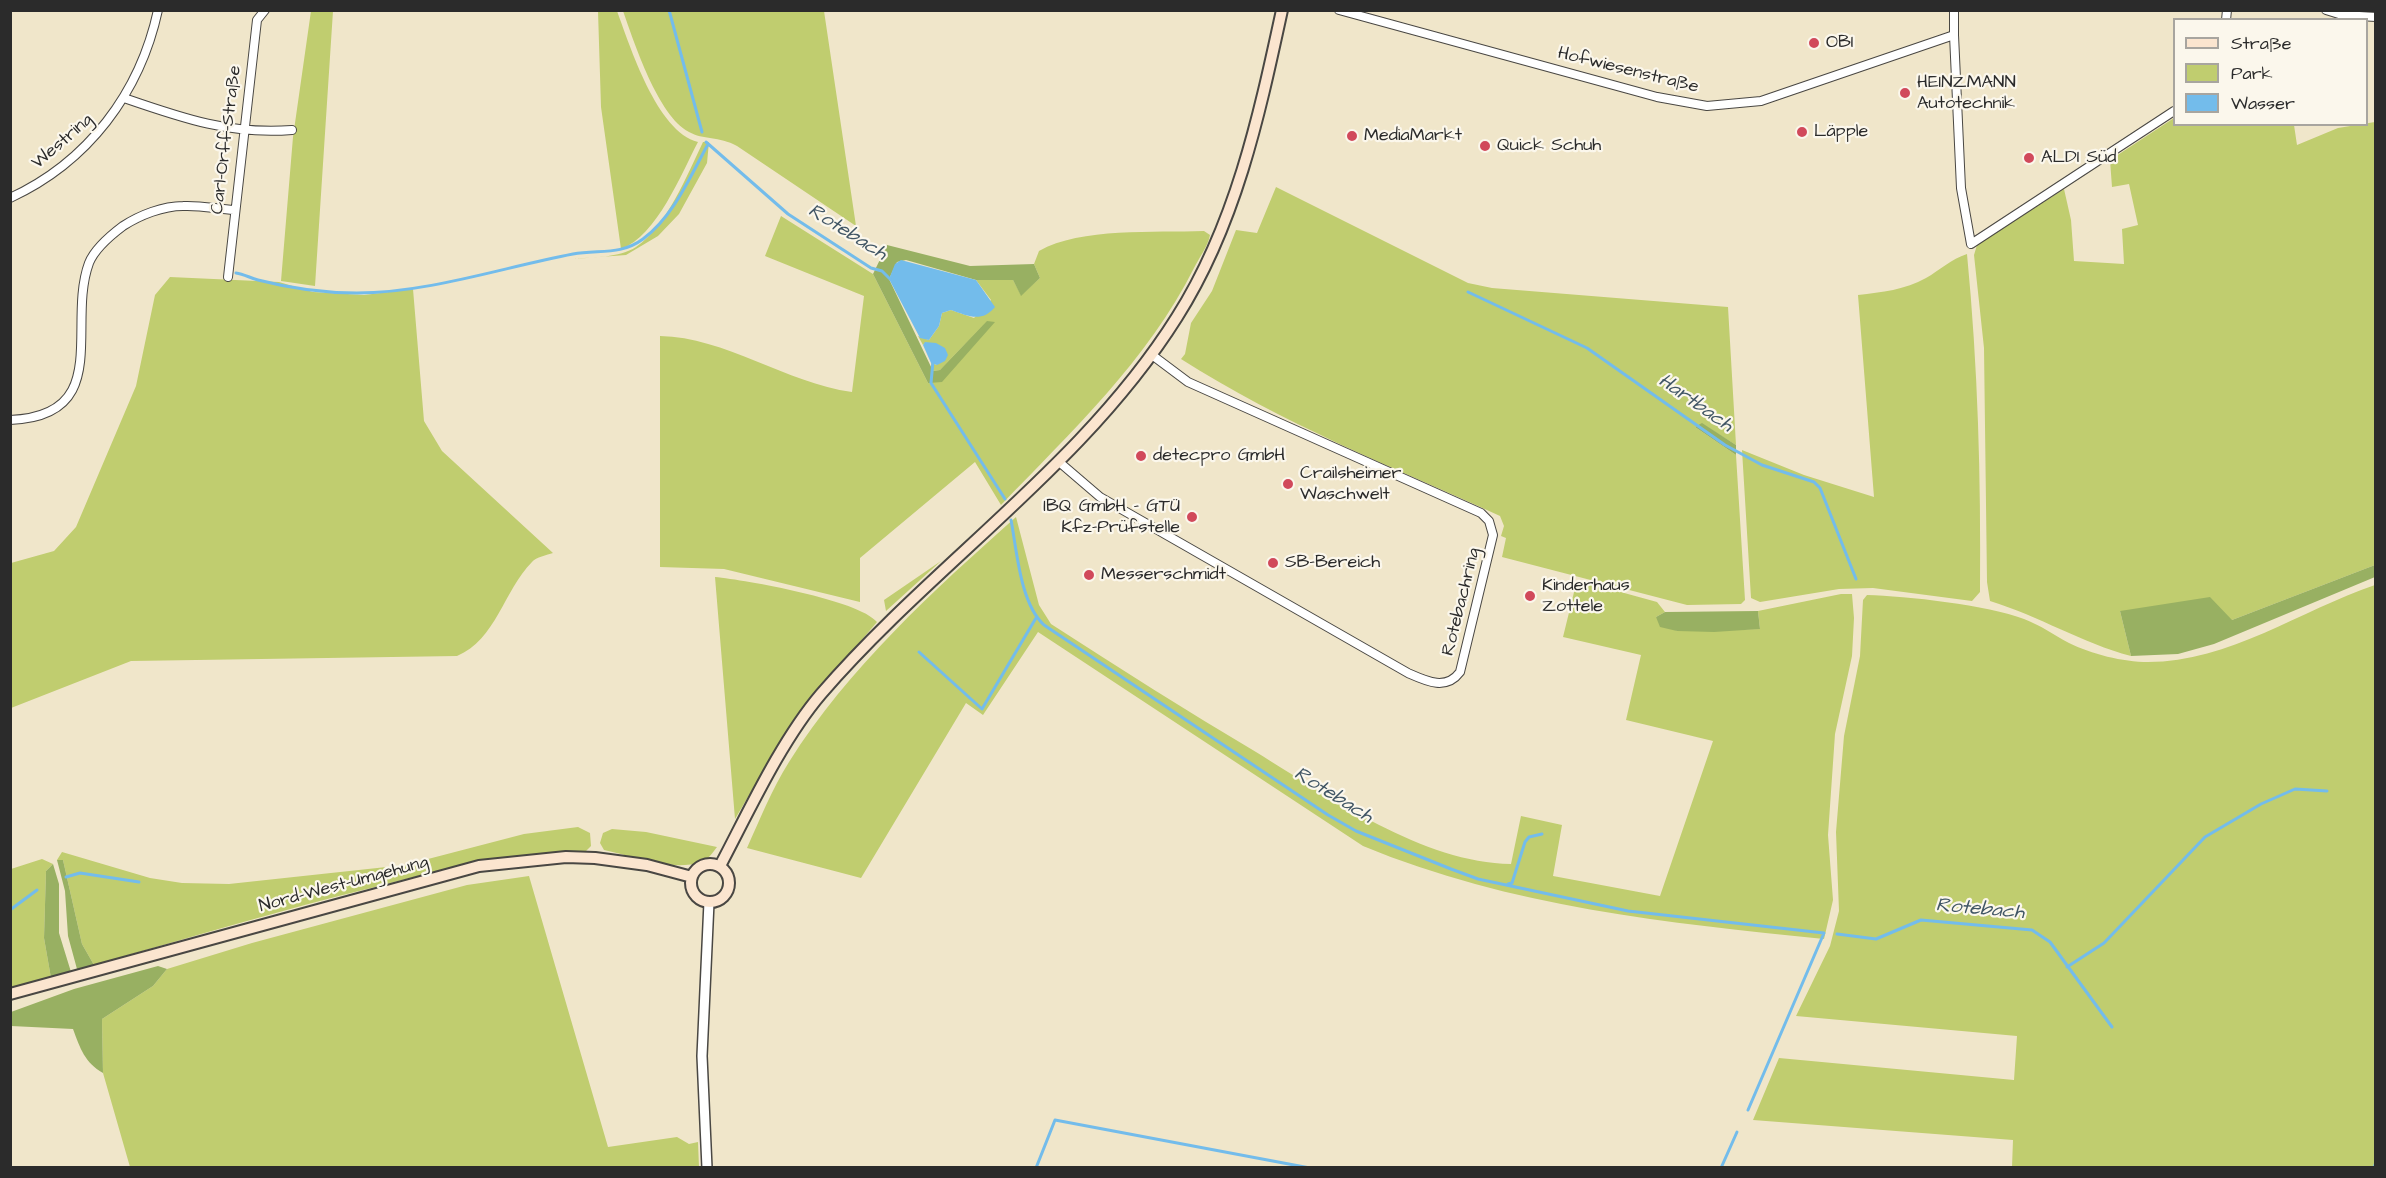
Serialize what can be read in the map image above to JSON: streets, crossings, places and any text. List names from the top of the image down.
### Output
{
  "streets": {
    "main road": ["Nord-West-Umgehung"],
    "street": [
      "Hofwiesenstraße",
      "Carl-Orff-Straße",
      "Westring",
      "Rotebachring"
    ]
  },
  "water": ["Rotebach", "Hartbach"],
  "places": [
    "OBI",
    "HEINZMANN Autotechnik",
    "Läpple",
    "MediaMarkt",
    "Quick Schuh",
    "ALDI Süd",
    "detecpro GmbH",
    "Crailsheimer Waschwelt",
    "IBQ GmbH - GTÜ Kfz-Prüfstelle",
    "SB-Bereich",
    "Messerschmidt",
    "Kinderhaus Zottele"
  ],
  "legend": ["Straße", "Park", "Wasser"]
}
